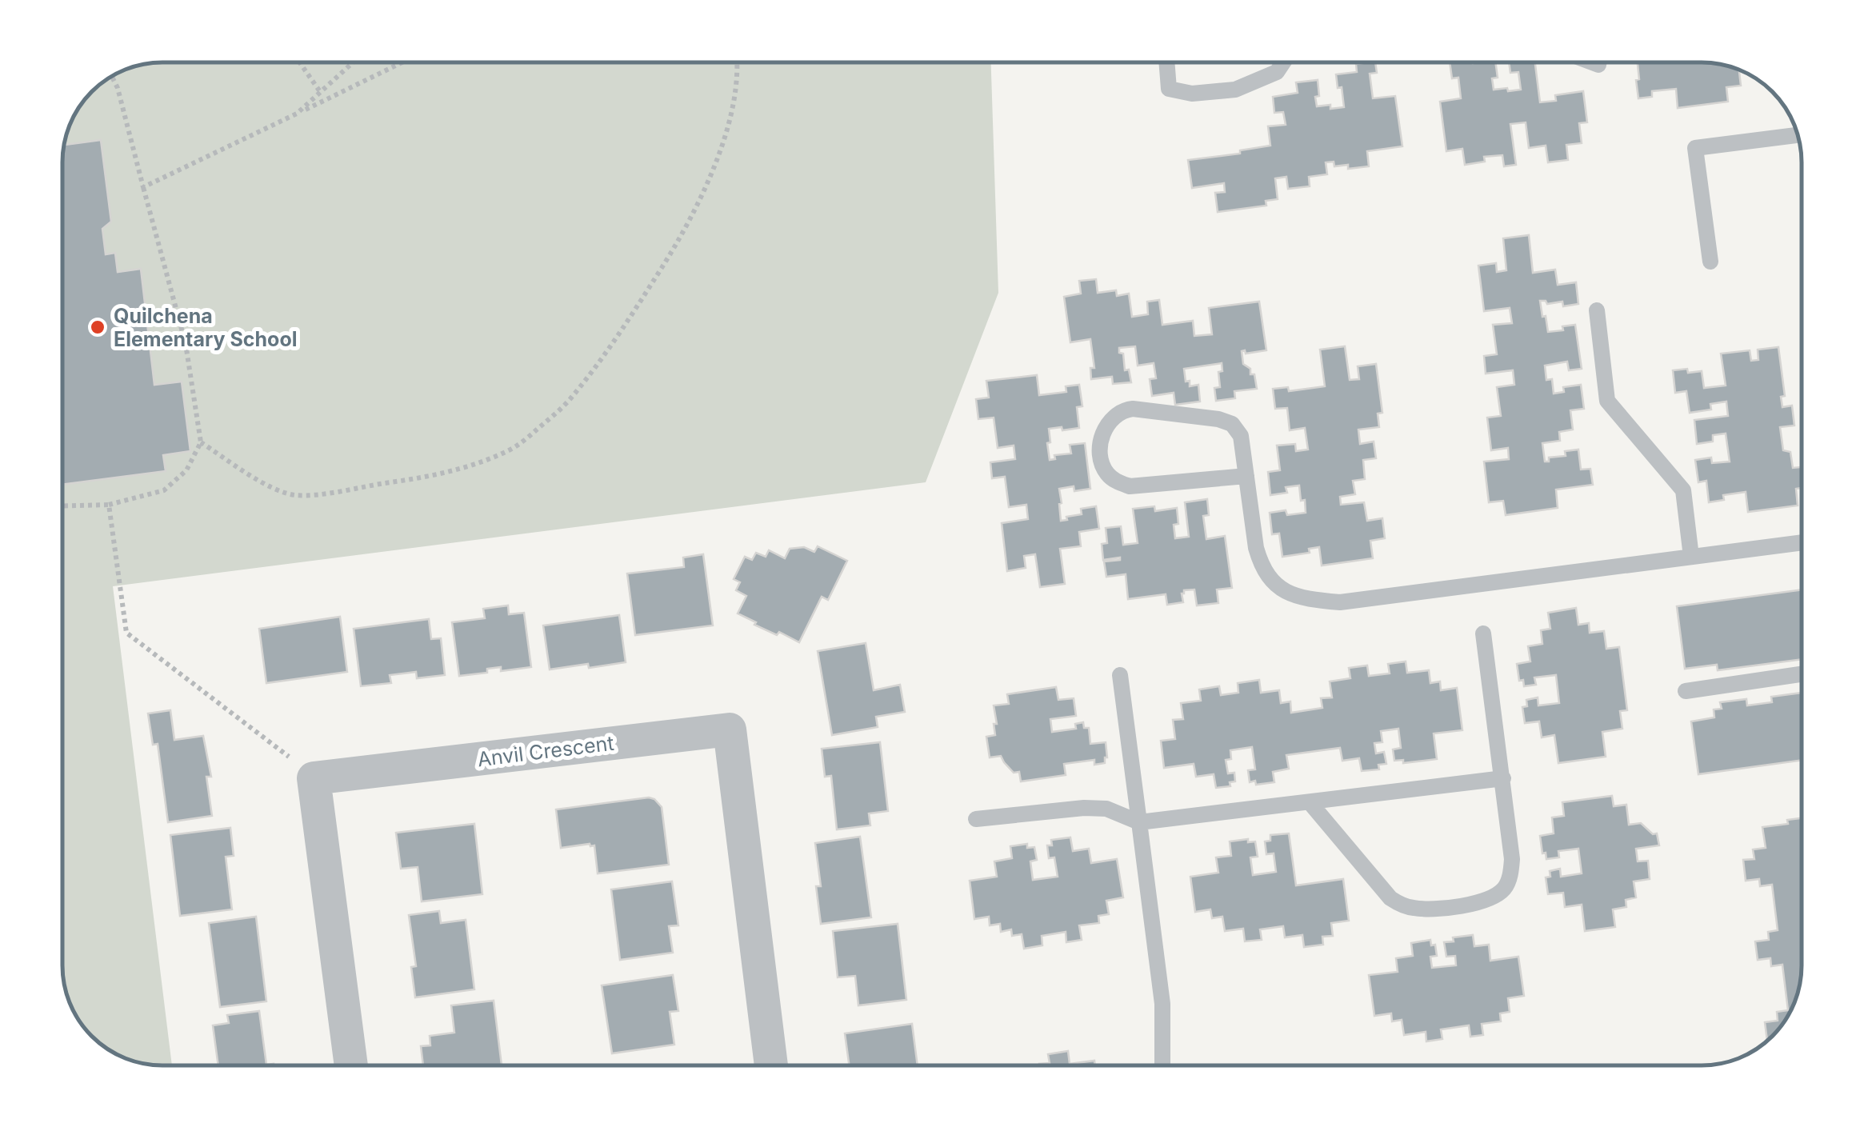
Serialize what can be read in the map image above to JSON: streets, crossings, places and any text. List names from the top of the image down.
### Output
{
  "streets": {
    "street": ["Anvil Crescent"]
  },
  "places": ["Quilchena Elementary School"]
}
